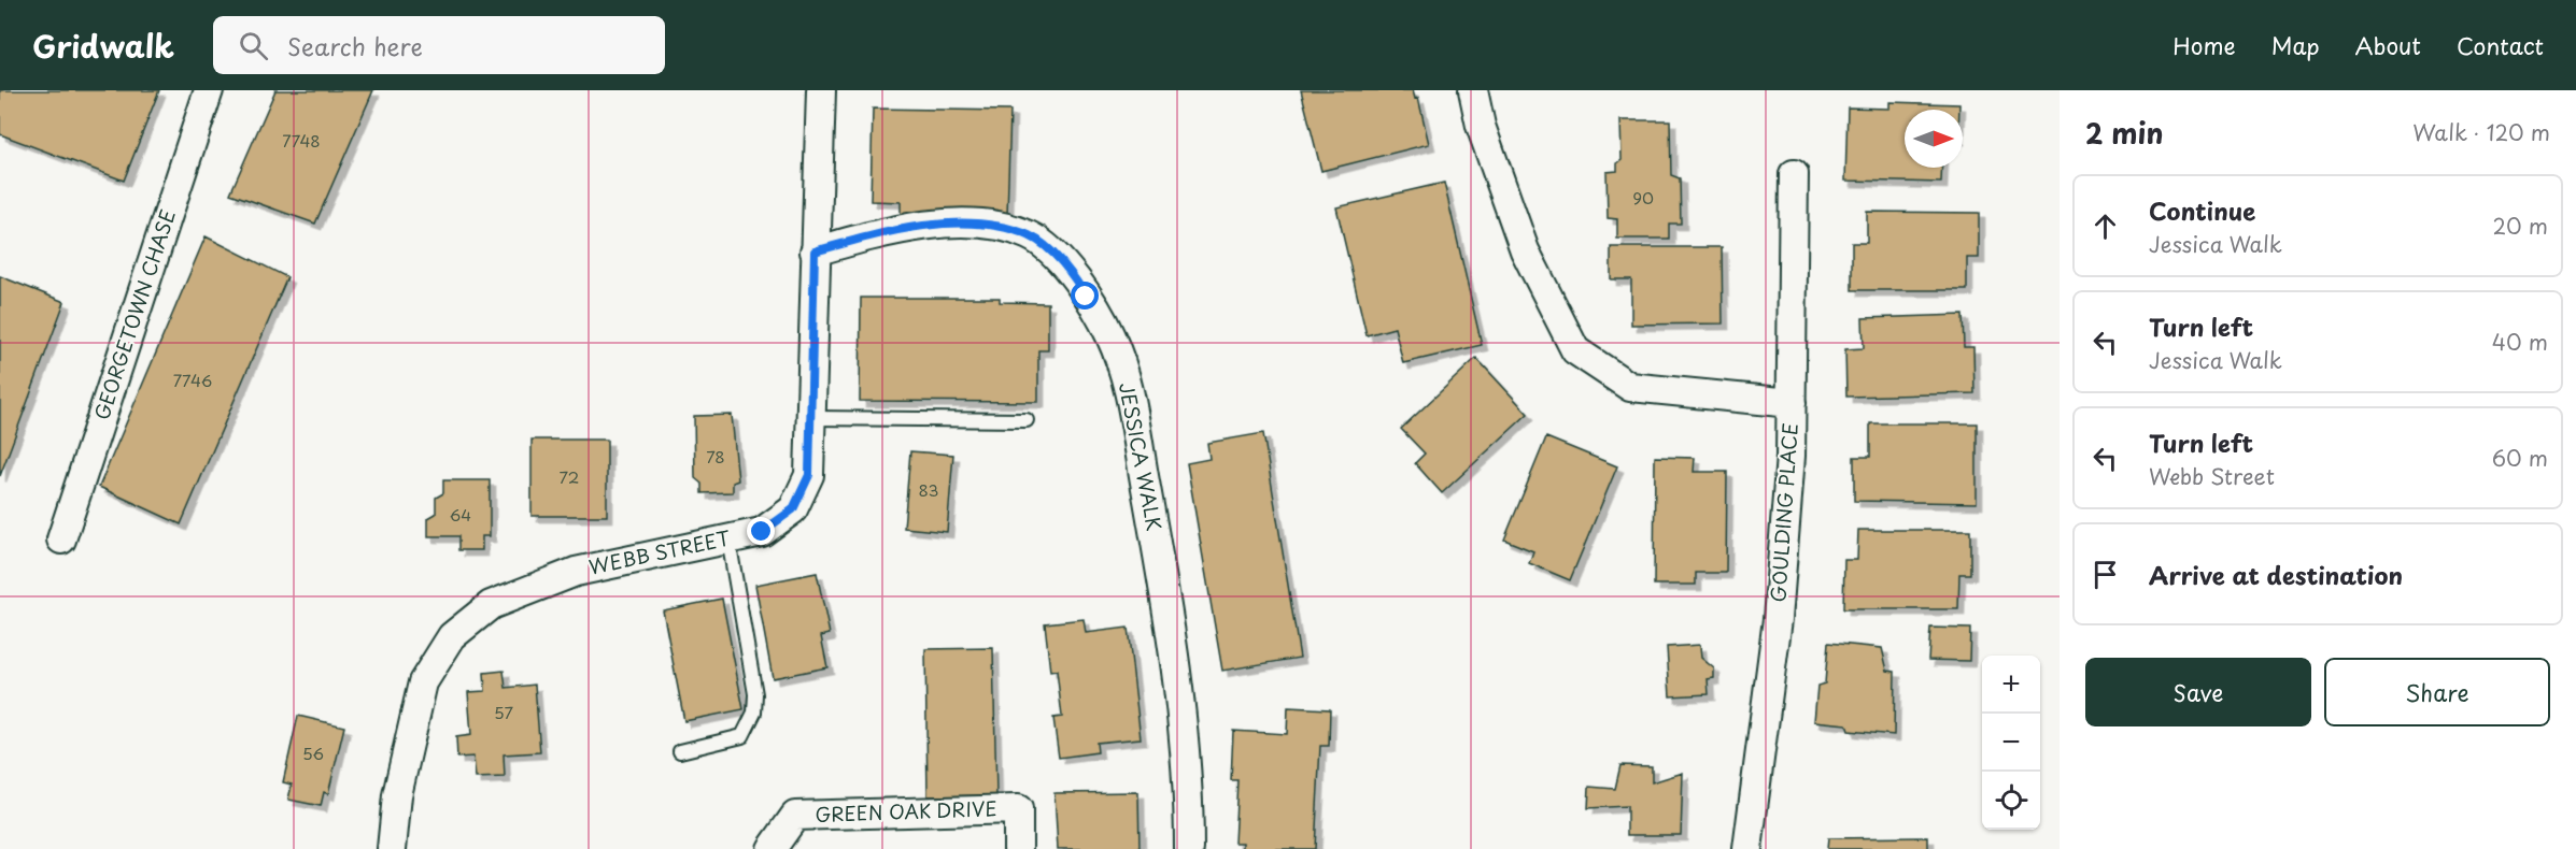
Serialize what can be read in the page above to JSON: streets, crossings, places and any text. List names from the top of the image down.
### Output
{
  "streets": {
    "street": [
      "GEORGETOWN CHASE",
      "JESSICA WALK",
      "GOULDING PLACE",
      "WEBB STREET",
      "GREEN OAK DRIVE"
    ]
  },
  "crossings": [
    ["JESSICA WALK", "WEBB STREET"]
  ],
  "house_numbers": [
    "7748",
    "90",
    "7746",
    "78",
    "72",
    "83",
    "64",
    "57",
    "56"
  ],
  "north": "right",
  "page": {
    "header": "Gridwalk",
    "search": "Search here",
    "nav": [
      "Home",
      "Map",
      "About",
      "Contact"
    ],
    "heading": ["2 min", "Walk · 120 m"],
    "list": [
      ["Continue", "Jessica Walk", "20 m"],
      ["Turn left", "Jessica Walk", "40 m"],
      ["Turn left", "Webb Street", "60 m"],
      "Arrive at destination"
    ],
    "buttons": ["Save", "Share"],
    "map_buttons": ["+", "−"]
  }
}
